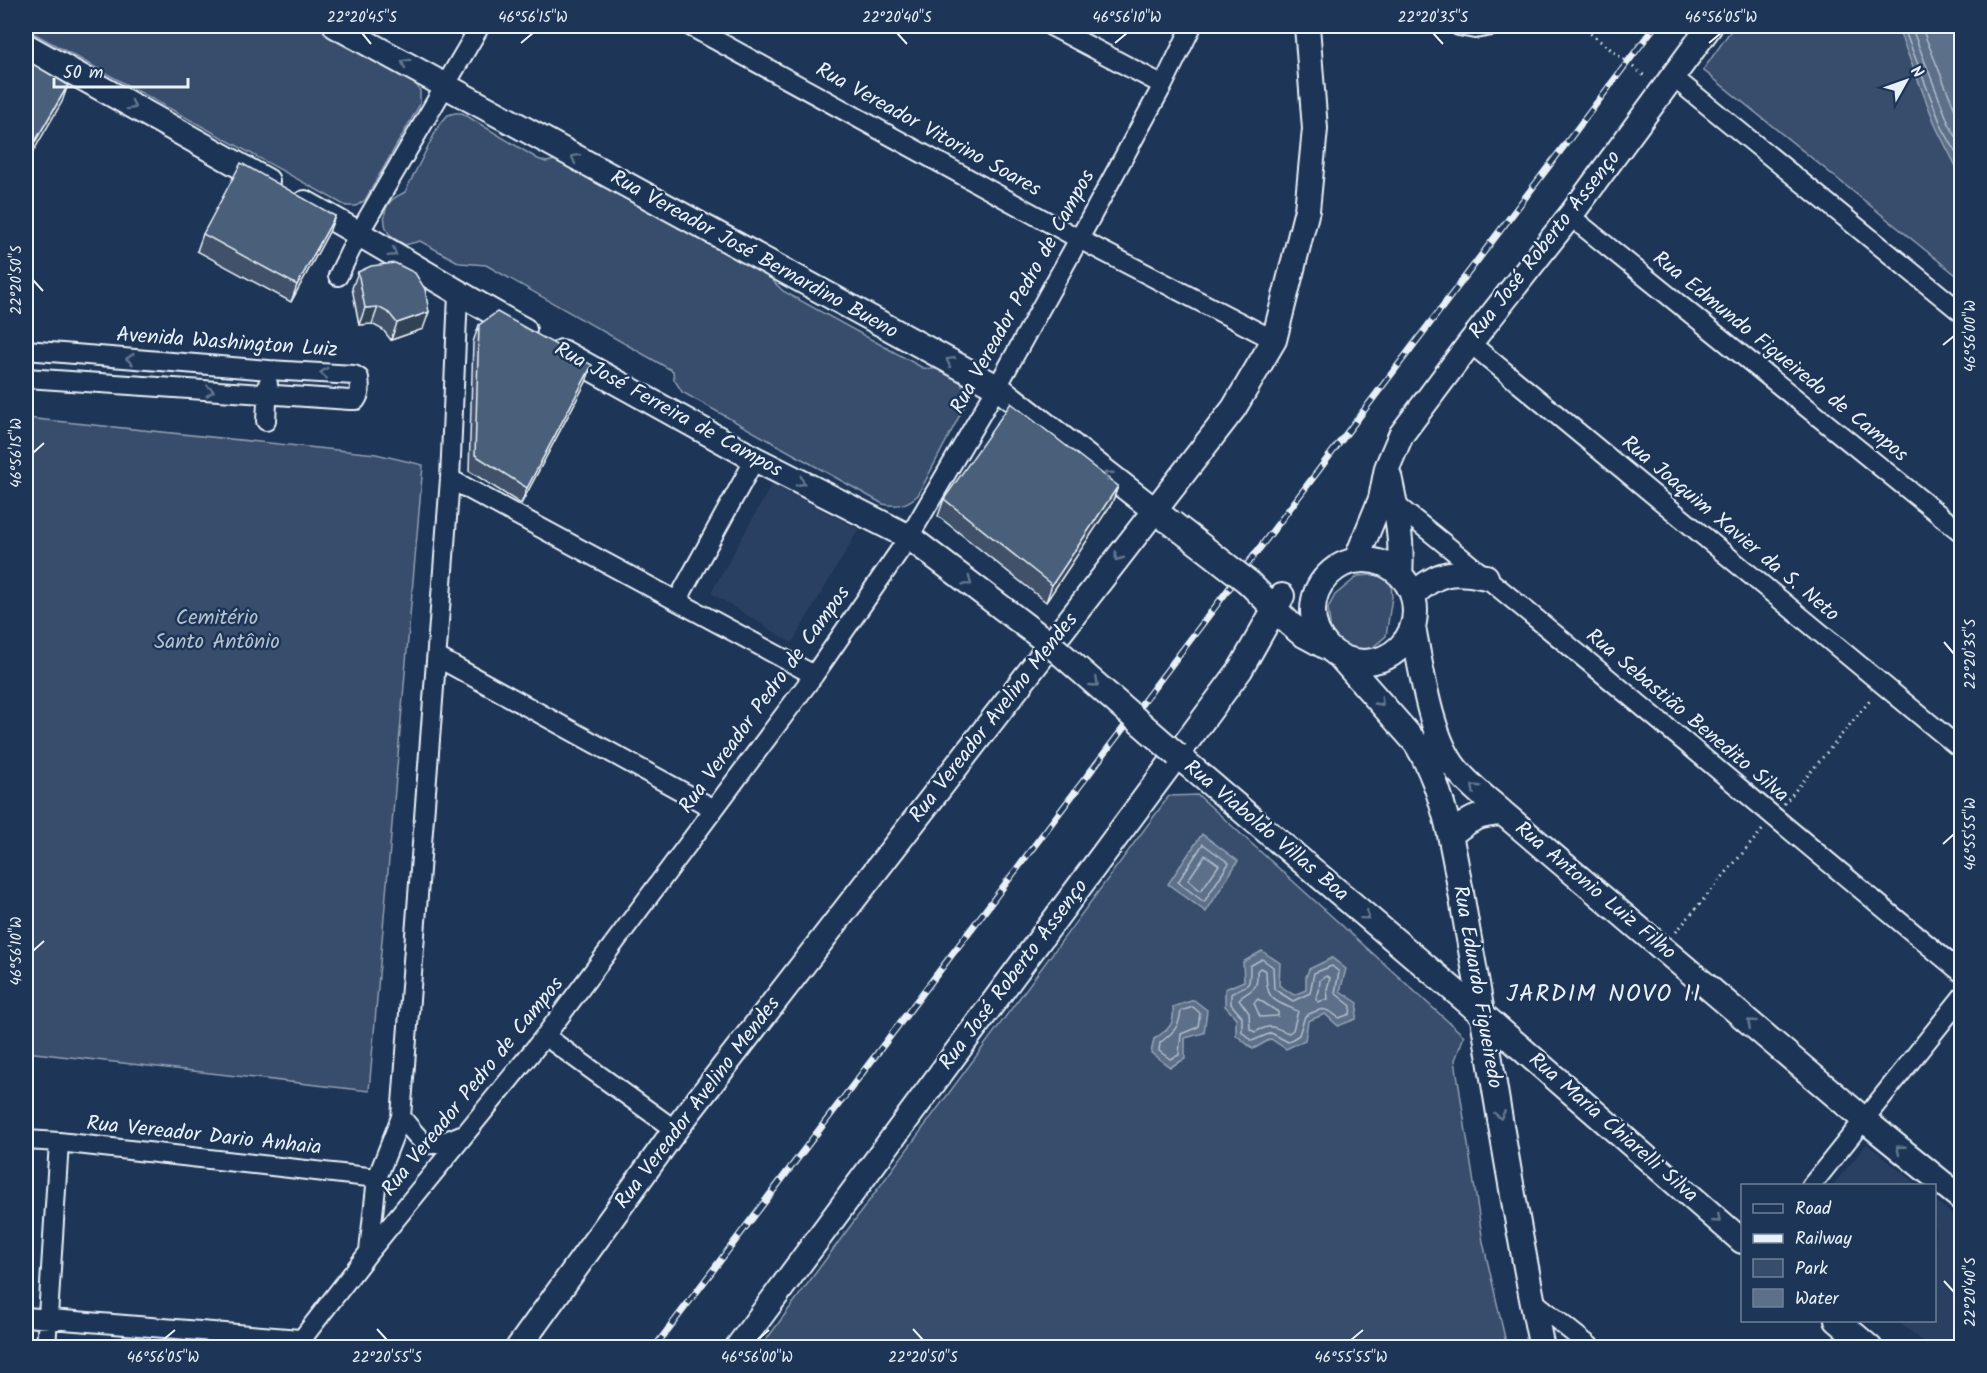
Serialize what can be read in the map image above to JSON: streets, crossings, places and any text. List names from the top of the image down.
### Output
{
  "streets": {
    "main road": [
      "Rua José Roberto Assenço",
      "Rua Vereador José Bernardino Bueno",
      "Rua José Ferreira de Campos",
      "Rua Vereador Avelino Mendes",
      "Rua Viaboldo Villas Boa",
      "Rua Antonio Luiz Filho",
      "Rua Eduardo Figueiredo",
      "Rua Maria Chiarelli Silva"
    ],
    "street": [
      "Rua Vereador Vitorino Soares",
      "Rua Vereador Pedro de Campos",
      "Avenida Washington Luiz",
      "Rua Edmundo Figueiredo de Campos",
      "Rua Joaquim Xavier da S. Neto",
      "Rua Sebastião Benedito Silva",
      "Rua Vereador Dario Anhaia"
    ]
  },
  "crossings": [
    ["Rua Vereador Vitorino Soares", "Rua Vereador Pedro de Campos"],
    ["Rua Vereador Vitorino Soares", "Rua Vereador Avelino Mendes"],
    ["Rua José Roberto Assenço", "Rua Vereador José Bernardino Bueno"],
    ["Rua José Roberto Assenço", "Rua Edmundo Figueiredo de Campos"],
    ["Rua José Roberto Assenço", "Rua Joaquim Xavier da S. Neto"],
    ["Rua José Roberto Assenço", "Rua Sebastião Benedito Silva"],
    ["Rua José Roberto Assenço", "Rua Viaboldo Villas Boa"],
    ["Rua José Roberto Assenço", "Rua Antonio Luiz Filho"],
    ["Rua José Roberto Assenço", "Rua Eduardo Figueiredo"],
    ["Rua Vereador José Bernardino Bueno", "Rua Vereador Pedro de Campos"],
    ["Rua Vereador José Bernardino Bueno", "Rua Vereador Avelino Mendes"],
    ["Rua Vereador José Bernardino Bueno", "Rua Antonio Luiz Filho"],
    ["Rua Vereador José Bernardino Bueno", "Rua Eduardo Figueiredo"],
    ["Rua Vereador Pedro de Campos", "Rua José Ferreira de Campos"],
    ["Rua José Ferreira de Campos", "Rua Vereador Avelino Mendes"],
    ["Rua José Ferreira de Campos", "Rua Viaboldo Villas Boa"],
    ["Rua Vereador Avelino Mendes", "Rua Viaboldo Villas Boa"],
    ["Rua Viaboldo Villas Boa", "Rua Eduardo Figueiredo"],
    ["Rua Viaboldo Villas Boa", "Rua Maria Chiarelli Silva"],
    ["Rua Antonio Luiz Filho", "Rua Eduardo Figueiredo"],
    ["Rua Eduardo Figueiredo", "Rua Maria Chiarelli Silva"]
  ],
  "one_way": [
    "Rua Vereador José Bernardino Bueno",
    "Rua José Ferreira de Campos",
    "Rua Viaboldo Villas Boa",
    "Rua Antonio Luiz Filho",
    "Rua Eduardo Figueiredo",
    "Rua Maria Chiarelli Silva"
  ],
  "districts": ["JARDIM NOVO II"],
  "parks": ["Cemitério Santo Antônio"],
  "legend": [
    "Road",
    "Railway",
    "Park",
    "Water"
  ],
  "scale_bar": "50 m",
  "north": "top right",
  "coordinates": [
    "22°20'45\"S",
    "46°56'15\"W",
    "22°20'40\"S",
    "46°56'10\"W",
    "22°20'35\"S",
    "46°56'05\"W",
    "22°20'50\"S",
    "46°56'00\"W",
    "46°55'55\"W",
    "22°20'55\"S"
  ]
}
